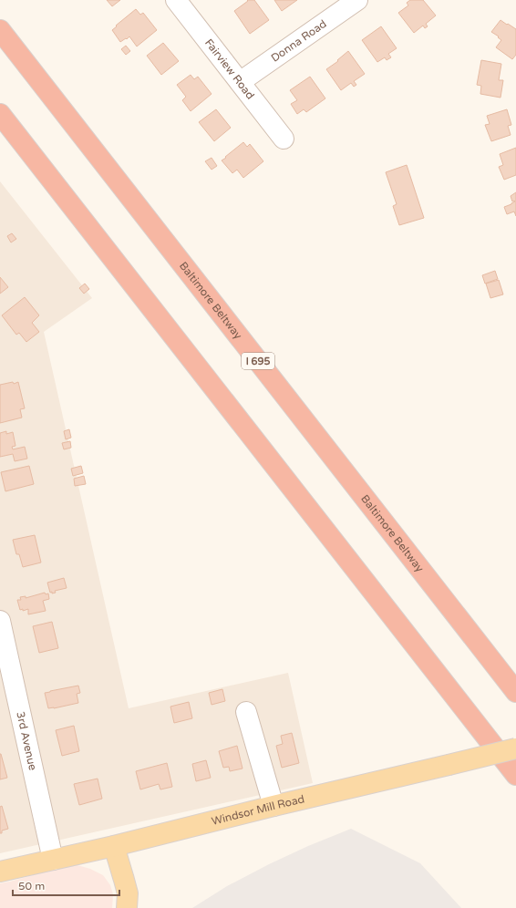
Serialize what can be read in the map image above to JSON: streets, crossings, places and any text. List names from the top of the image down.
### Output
{
  "streets": {
    "highway": ["Baltimore Beltway", "I 695"],
    "main road": ["Windsor Mill Road"],
    "street": ["Donna Road", "Fairview Road", "3rd Avenue"]
  },
  "crossings": [
    ["Donna Road", "Fairview Road"],
    ["3rd Avenue", "Windsor Mill Road"]
  ],
  "scale_bar": "50 m"
}
